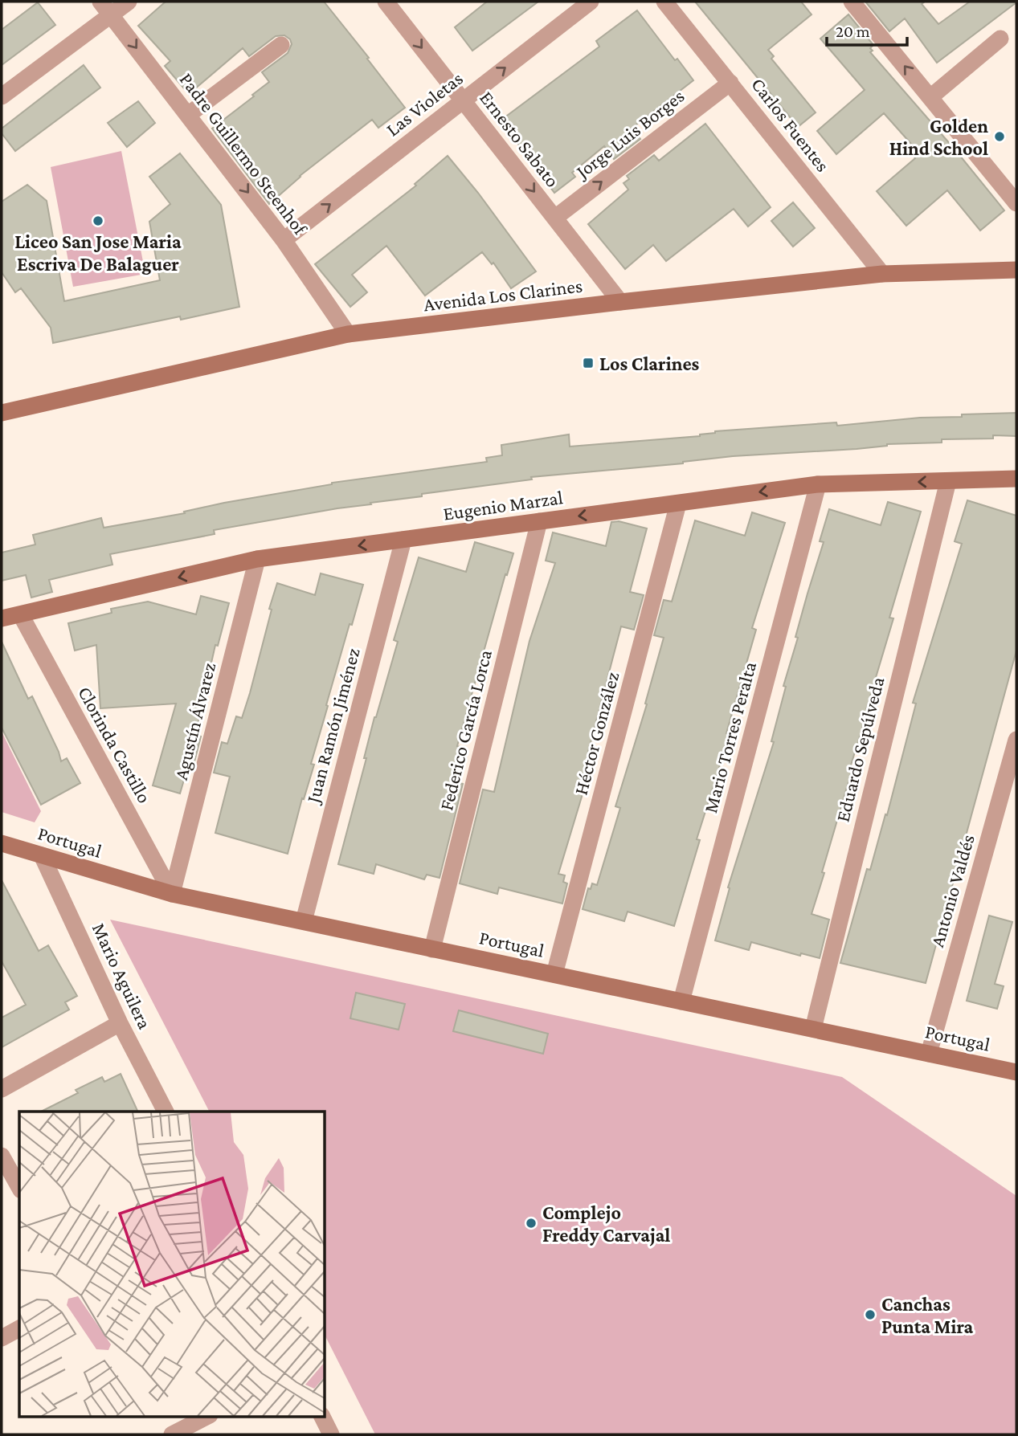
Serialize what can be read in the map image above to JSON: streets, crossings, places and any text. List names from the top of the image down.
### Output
{
  "streets": {
    "main road": ["Avenida Los Clarines", "Eugenio Marzal", "Portugal"],
    "street": [
      "Las Violetas",
      "Carlos Fuentes",
      "Jorge Luis Borges",
      "Ernesto Sabato",
      "Padre Guillermo Steenhof",
      "Agustín Álvarez",
      "Juan Ramón Jiménez",
      "Federico García Lorca",
      "Héctor González",
      "Mario Torres Peralta",
      "Clorinda Castillo",
      "Eduardo Sepúlveda",
      "Antonio Valdés",
      "Mario Aguilera"
    ]
  },
  "crossings": [
    ["Las Violetas", "Ernesto Sabato"],
    ["Las Violetas", "Padre Guillermo Steenhof"],
    ["Carlos Fuentes", "Jorge Luis Borges"],
    ["Carlos Fuentes", "Avenida Los Clarines"],
    ["Jorge Luis Borges", "Ernesto Sabato"],
    ["Ernesto Sabato", "Avenida Los Clarines"],
    ["Padre Guillermo Steenhof", "Avenida Los Clarines"],
    ["Eugenio Marzal", "Agustín Álvarez"],
    ["Eugenio Marzal", "Juan Ramón Jiménez"],
    ["Eugenio Marzal", "Federico García Lorca"],
    ["Eugenio Marzal", "Héctor González"],
    ["Eugenio Marzal", "Mario Torres Peralta"],
    ["Eugenio Marzal", "Clorinda Castillo"],
    ["Eugenio Marzal", "Eduardo Sepúlveda"],
    ["Agustín Álvarez", "Clorinda Castillo"],
    ["Agustín Álvarez", "Portugal"],
    ["Juan Ramón Jiménez", "Portugal"],
    ["Federico García Lorca", "Portugal"],
    ["Héctor González", "Portugal"],
    ["Mario Torres Peralta", "Portugal"],
    ["Clorinda Castillo", "Portugal"],
    ["Eduardo Sepúlveda", "Portugal"],
    ["Portugal", "Antonio Valdés"],
    ["Portugal", "Mario Aguilera"]
  ],
  "one_way": [
    "Las Violetas",
    "Jorge Luis Borges",
    "Ernesto Sabato",
    "Padre Guillermo Steenhof",
    "Eugenio Marzal"
  ],
  "places": {
    "other": [
      "Golden Hind School",
      "Liceo San Jose Maria Escriva De Balaguer",
      "Complejo Freddy Carvajal",
      "Canchas Punta Mira"
    ],
    "transit": ["Los Clarines"]
  },
  "scale_bar": "20 m"
}
